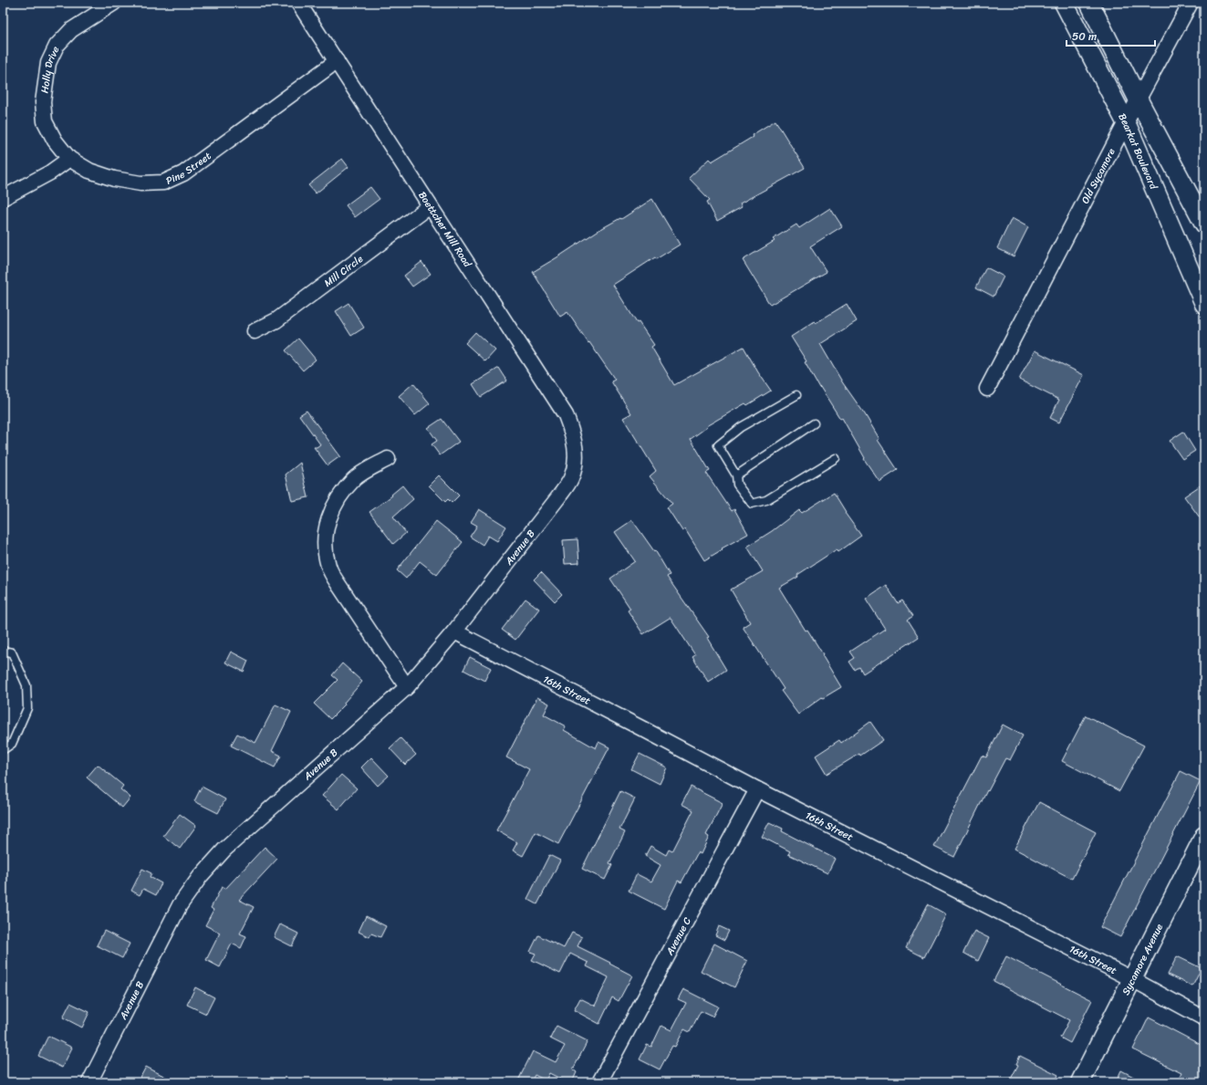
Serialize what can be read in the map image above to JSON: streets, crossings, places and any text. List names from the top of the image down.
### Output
{
  "streets": {
    "street": [
      "Holly Drive",
      "Bearkat Boulevard",
      "Pine Street",
      "Old Sycamore",
      "Boettcher Mill Road",
      "Mill Circle",
      "Avenue B",
      "16th Street",
      "Avenue C",
      "Sycamore Avenue"
    ]
  },
  "crossings": [
    ["Holly Drive", "Pine Street"],
    ["Bearkat Boulevard", "Old Sycamore"],
    ["Pine Street", "Boettcher Mill Road"],
    ["Boettcher Mill Road", "Mill Circle"],
    ["Boettcher Mill Road", "Avenue B"],
    ["Avenue B", "16th Street"],
    ["16th Street", "Avenue C"],
    ["16th Street", "Sycamore Avenue"]
  ],
  "scale_bar": "50 m"
}
